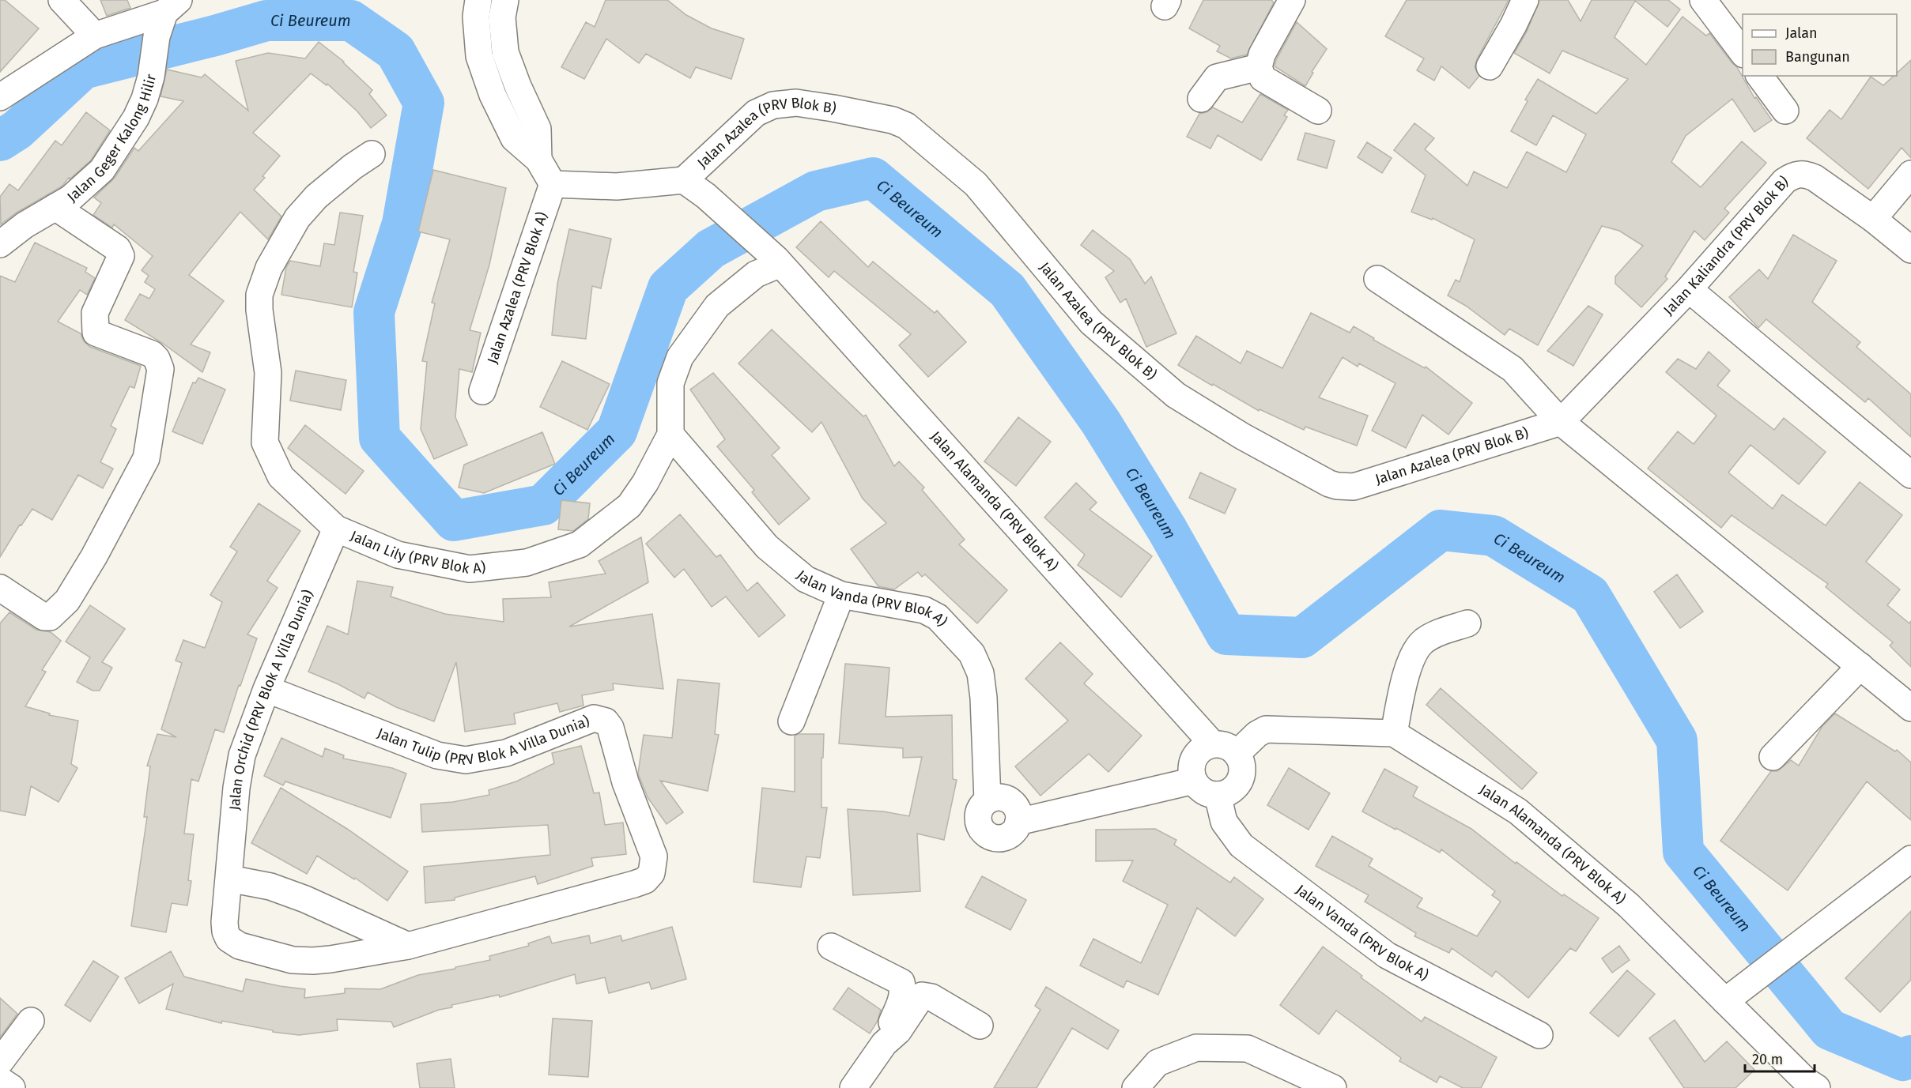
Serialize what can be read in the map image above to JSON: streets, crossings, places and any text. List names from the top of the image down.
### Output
{
  "streets": {
    "street": [
      "Jalan Geger Kalong Hilir",
      "Jalan Azalea (PRV Blok B)",
      "Jalan Kaliandra (PRV Blok B)",
      "Jalan Azalea (PRV Blok A)",
      "Jalan Alamanda (PRV Blok A)",
      "Jalan Lily (PRV Blok A)",
      "Jalan Vanda (PRV Blok A)",
      "Jalan Orchid (PRV Blok A Villa Dunia)",
      "Jalan Tulip (PRV Blok A Villa Dunia)"
    ]
  },
  "crossings": [
    ["Jalan Azalea (PRV Blok B)", "Jalan Kaliandra (PRV Blok B)"],
    ["Jalan Azalea (PRV Blok B)", "Jalan Alamanda (PRV Blok A)"],
    ["Jalan Alamanda (PRV Blok A)", "Jalan Lily (PRV Blok A)"],
    ["Jalan Alamanda (PRV Blok A)", "Jalan Vanda (PRV Blok A)"],
    ["Jalan Lily (PRV Blok A)", "Jalan Vanda (PRV Blok A)"],
    ["Jalan Lily (PRV Blok A)", "Jalan Orchid (PRV Blok A Villa Dunia)"],
    ["Jalan Orchid (PRV Blok A Villa Dunia)", "Jalan Tulip (PRV Blok A Villa Dunia)"]
  ],
  "water": ["Ci Beureum"],
  "legend": ["Jalan", "Bangunan"],
  "scale_bar": "20 m"
}
